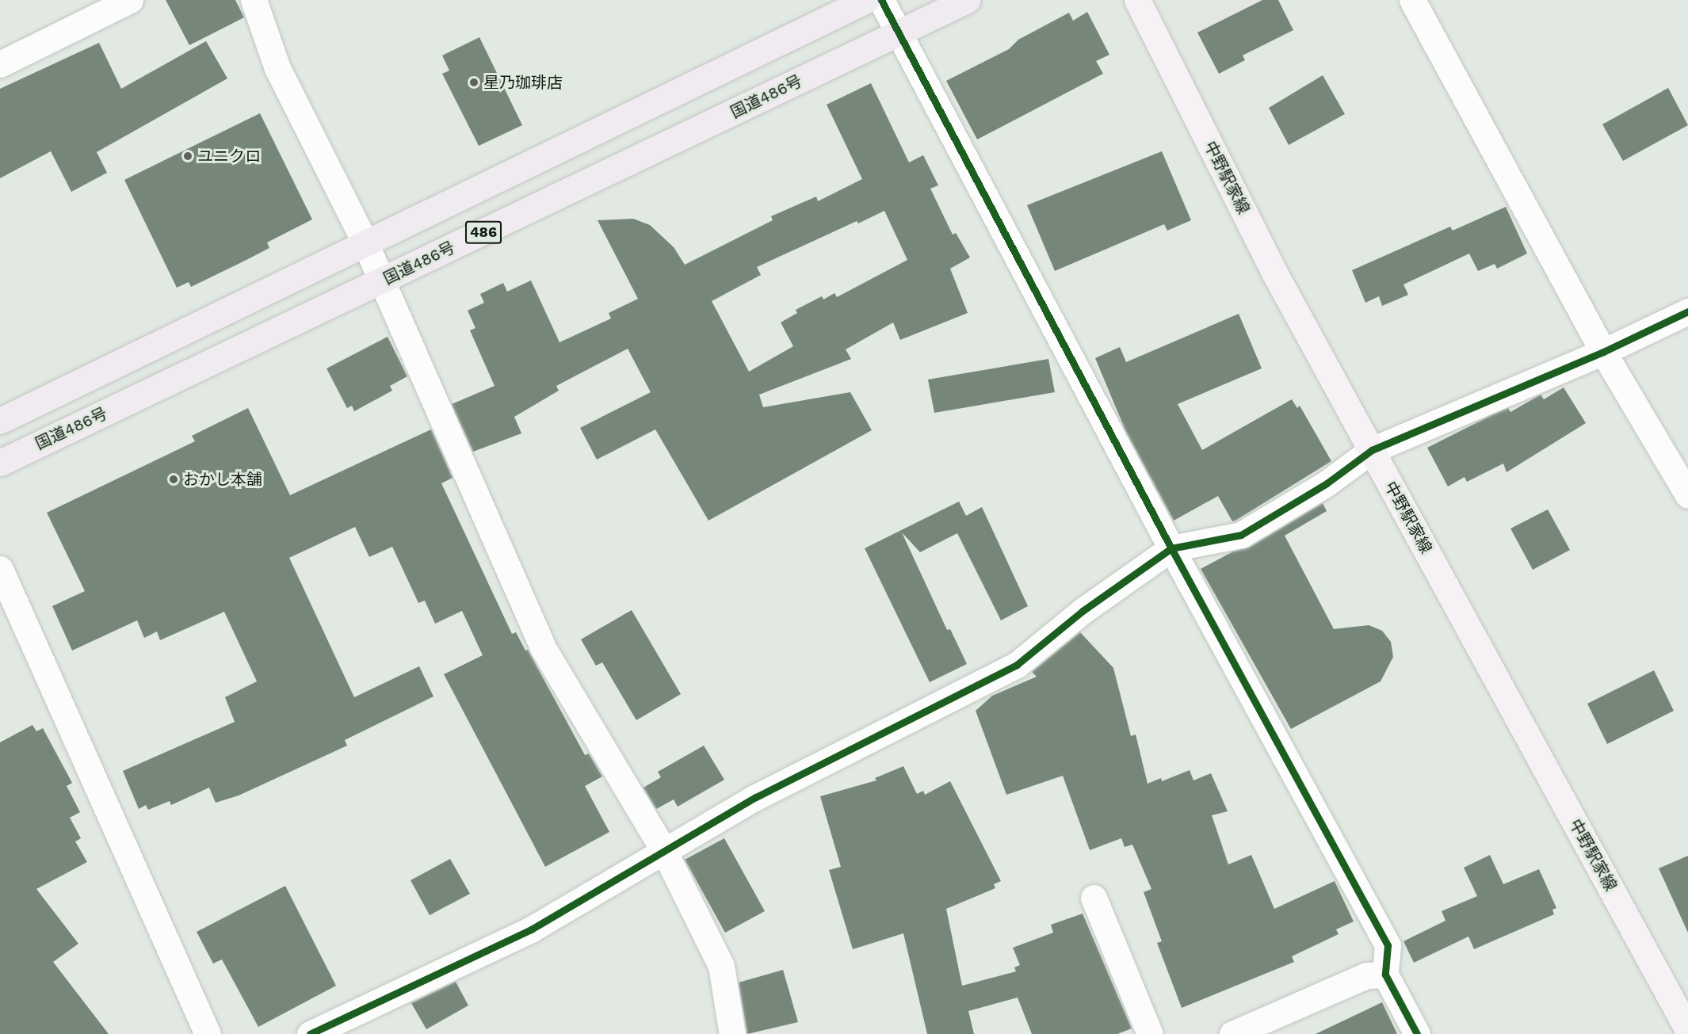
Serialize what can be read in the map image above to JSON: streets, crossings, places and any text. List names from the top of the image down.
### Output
{
  "streets": {
    "highway": ["国道486号", "486"],
    "main road": ["中野駅家線"]
  },
  "places": ["星乃珈琲店", "ユニクロ", "おかし本舗"]
}
